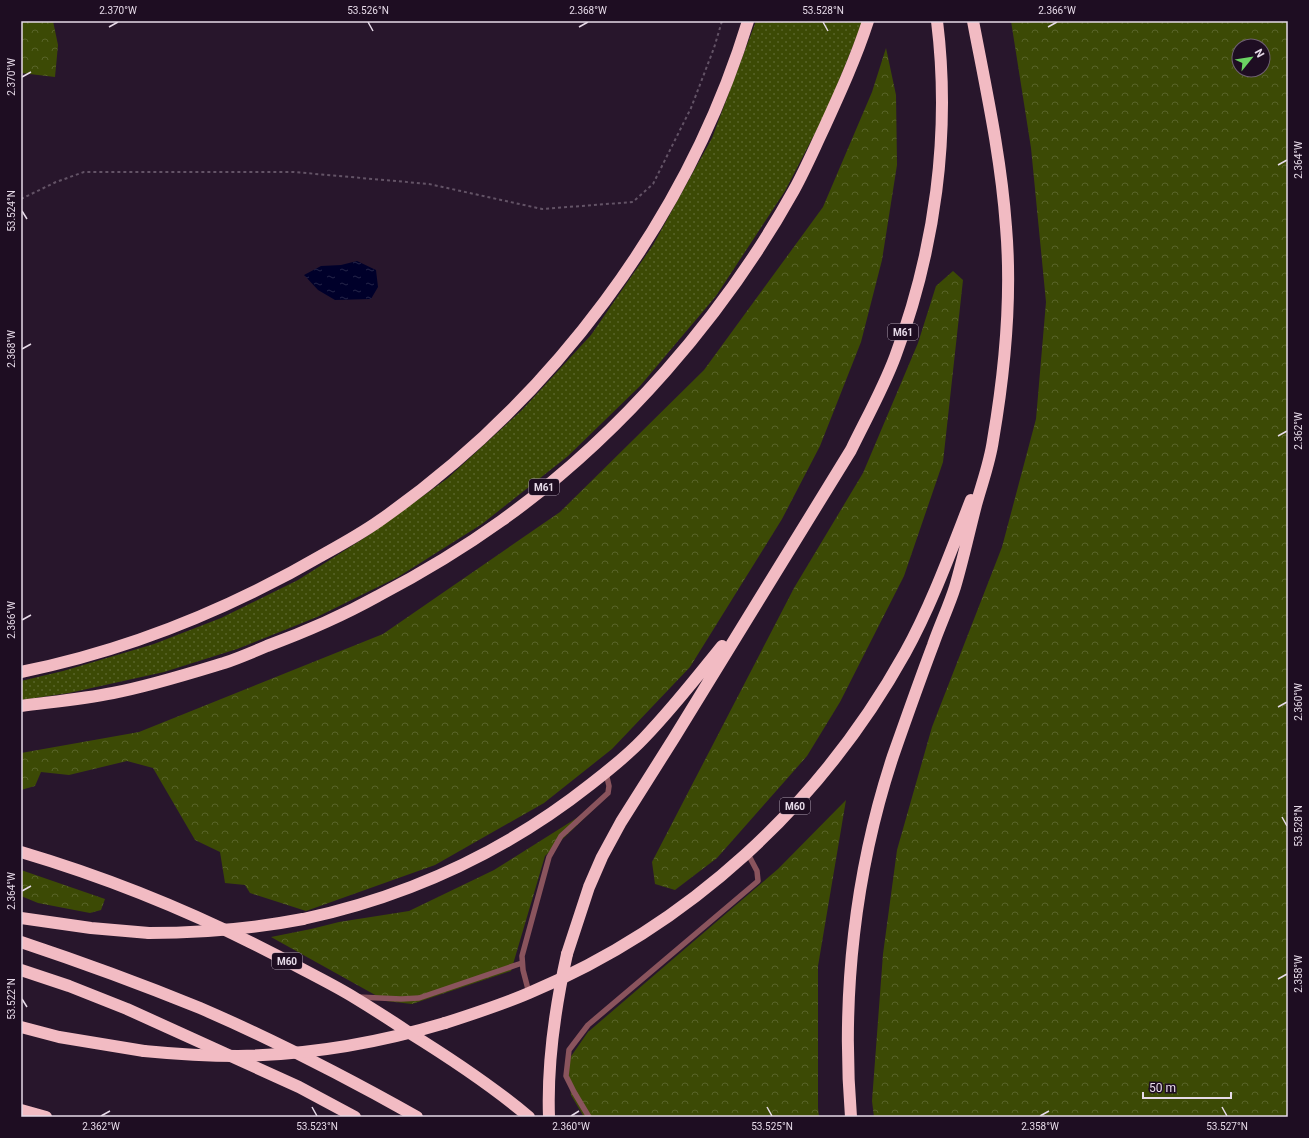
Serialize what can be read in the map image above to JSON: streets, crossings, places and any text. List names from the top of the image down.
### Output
{
  "streets": {
    "highway": ["M61", "M60"]
  },
  "scale_bar": "50 m",
  "north": "top right",
  "coordinates": [
    "2.370°W",
    "53.526°N",
    "2.368°W",
    "53.528°N",
    "2.366°W",
    "2.364°W",
    "53.524°N",
    "2.362°W",
    "2.360°W",
    "2.358°W",
    "53.522°N",
    "53.523°N",
    "53.525°N",
    "53.527°N"
  ]
}
